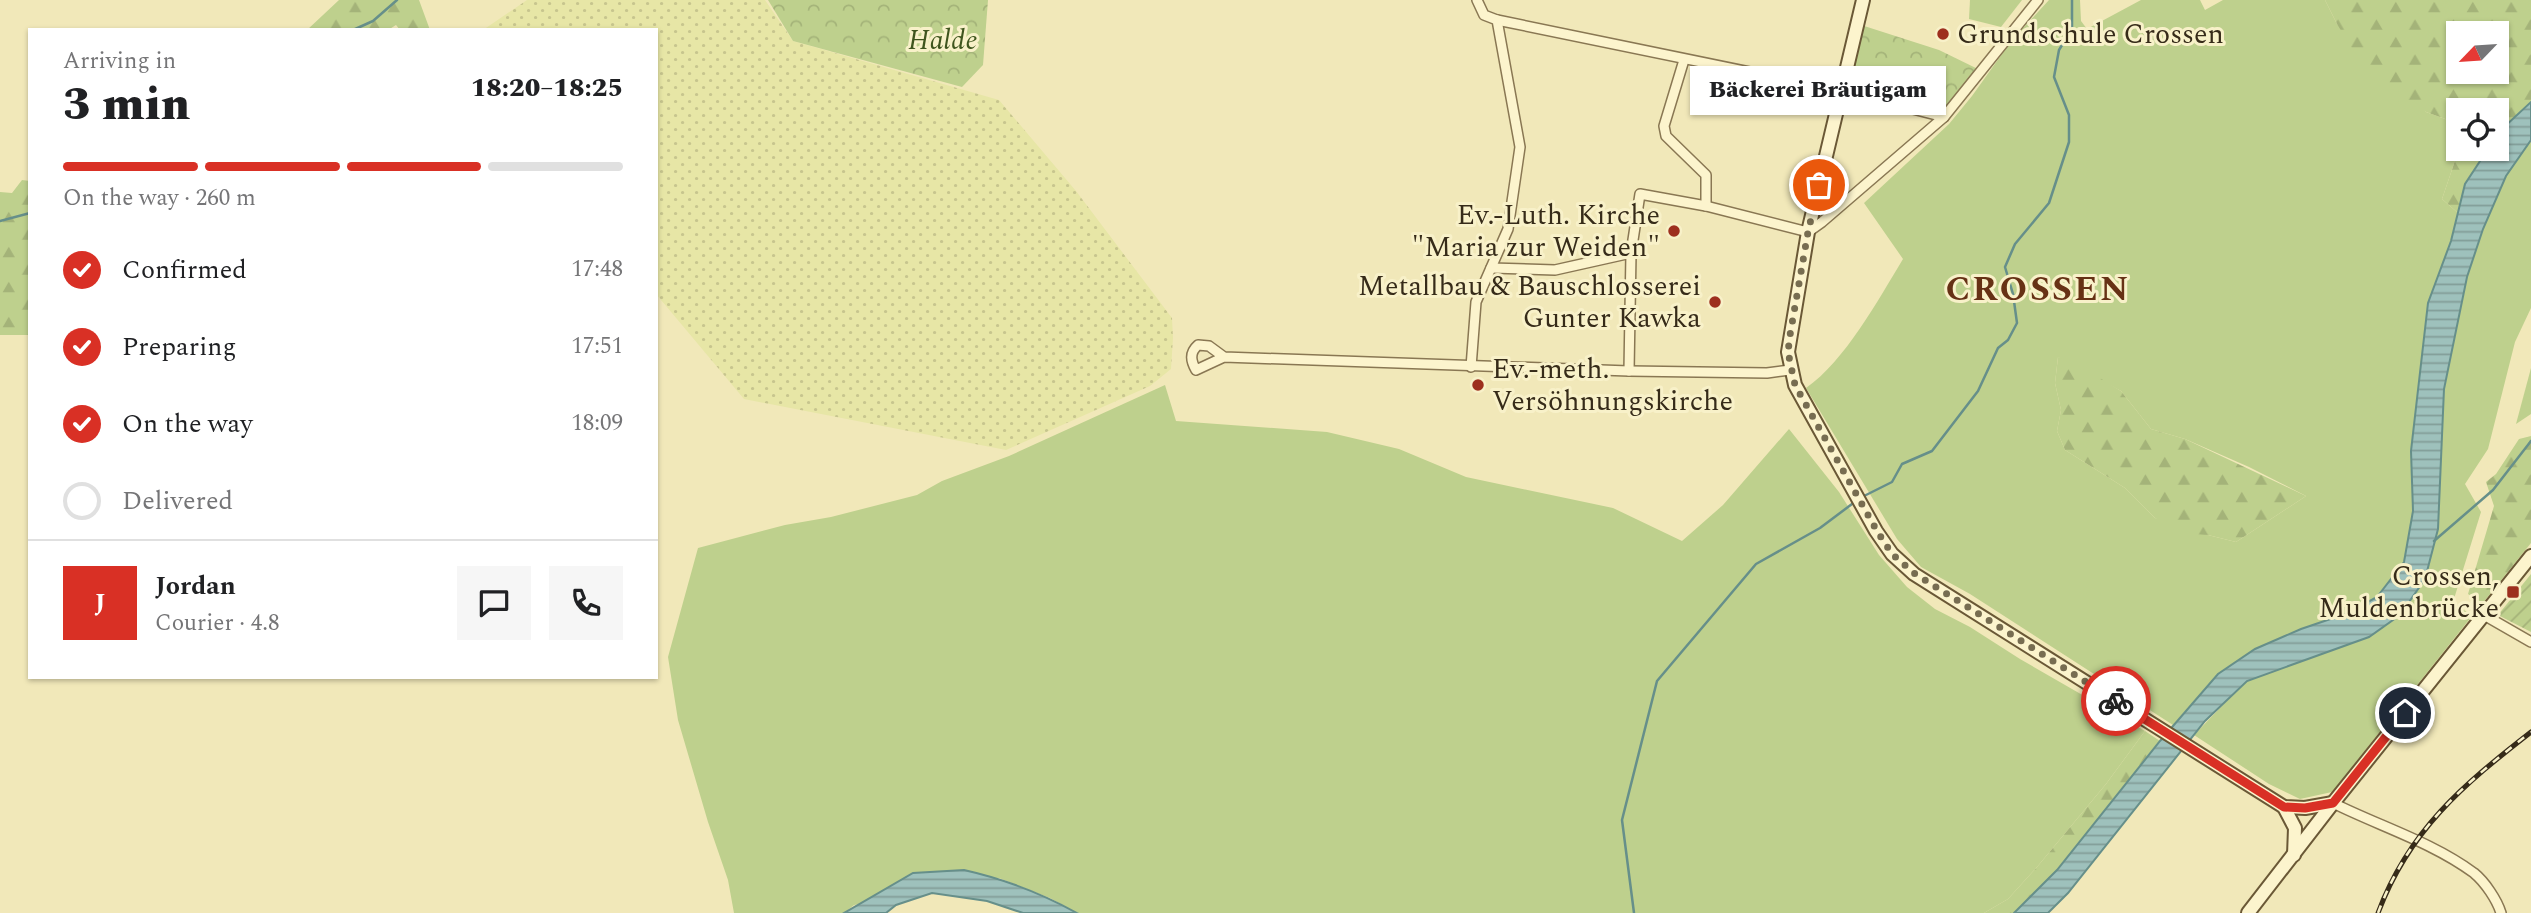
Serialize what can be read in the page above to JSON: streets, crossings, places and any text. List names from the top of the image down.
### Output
{
  "districts": ["CROSSEN"],
  "parks": ["Halde"],
  "places": {
    "other": [
      "Grundschule Crossen",
      "Bäckerei Bräutigam",
      "Ev.-Luth. Kirche \"Maria zur Weiden\"",
      "Metallbau & Bauschlosserei Gunter Kawka",
      "Ev.-meth. Versöhnungskirche"
    ],
    "transit": ["Crossen, Muldenbrücke"]
  },
  "north": "bottom left",
  "page": {
    "heading": ["3 min", "Arriving in", "18:20–18:25"],
    "panel": ["Jordan", "Courier · 4.8"],
    "bubble": "Bäckerei Bräutigam",
    "bar": "On the way · 260 m",
    "list": [
      ["Confirmed", "17:48"],
      ["Preparing", "17:51"],
      ["On the way", "18:09"],
      "Delivered"
    ],
    "round": "J"
  }
}
